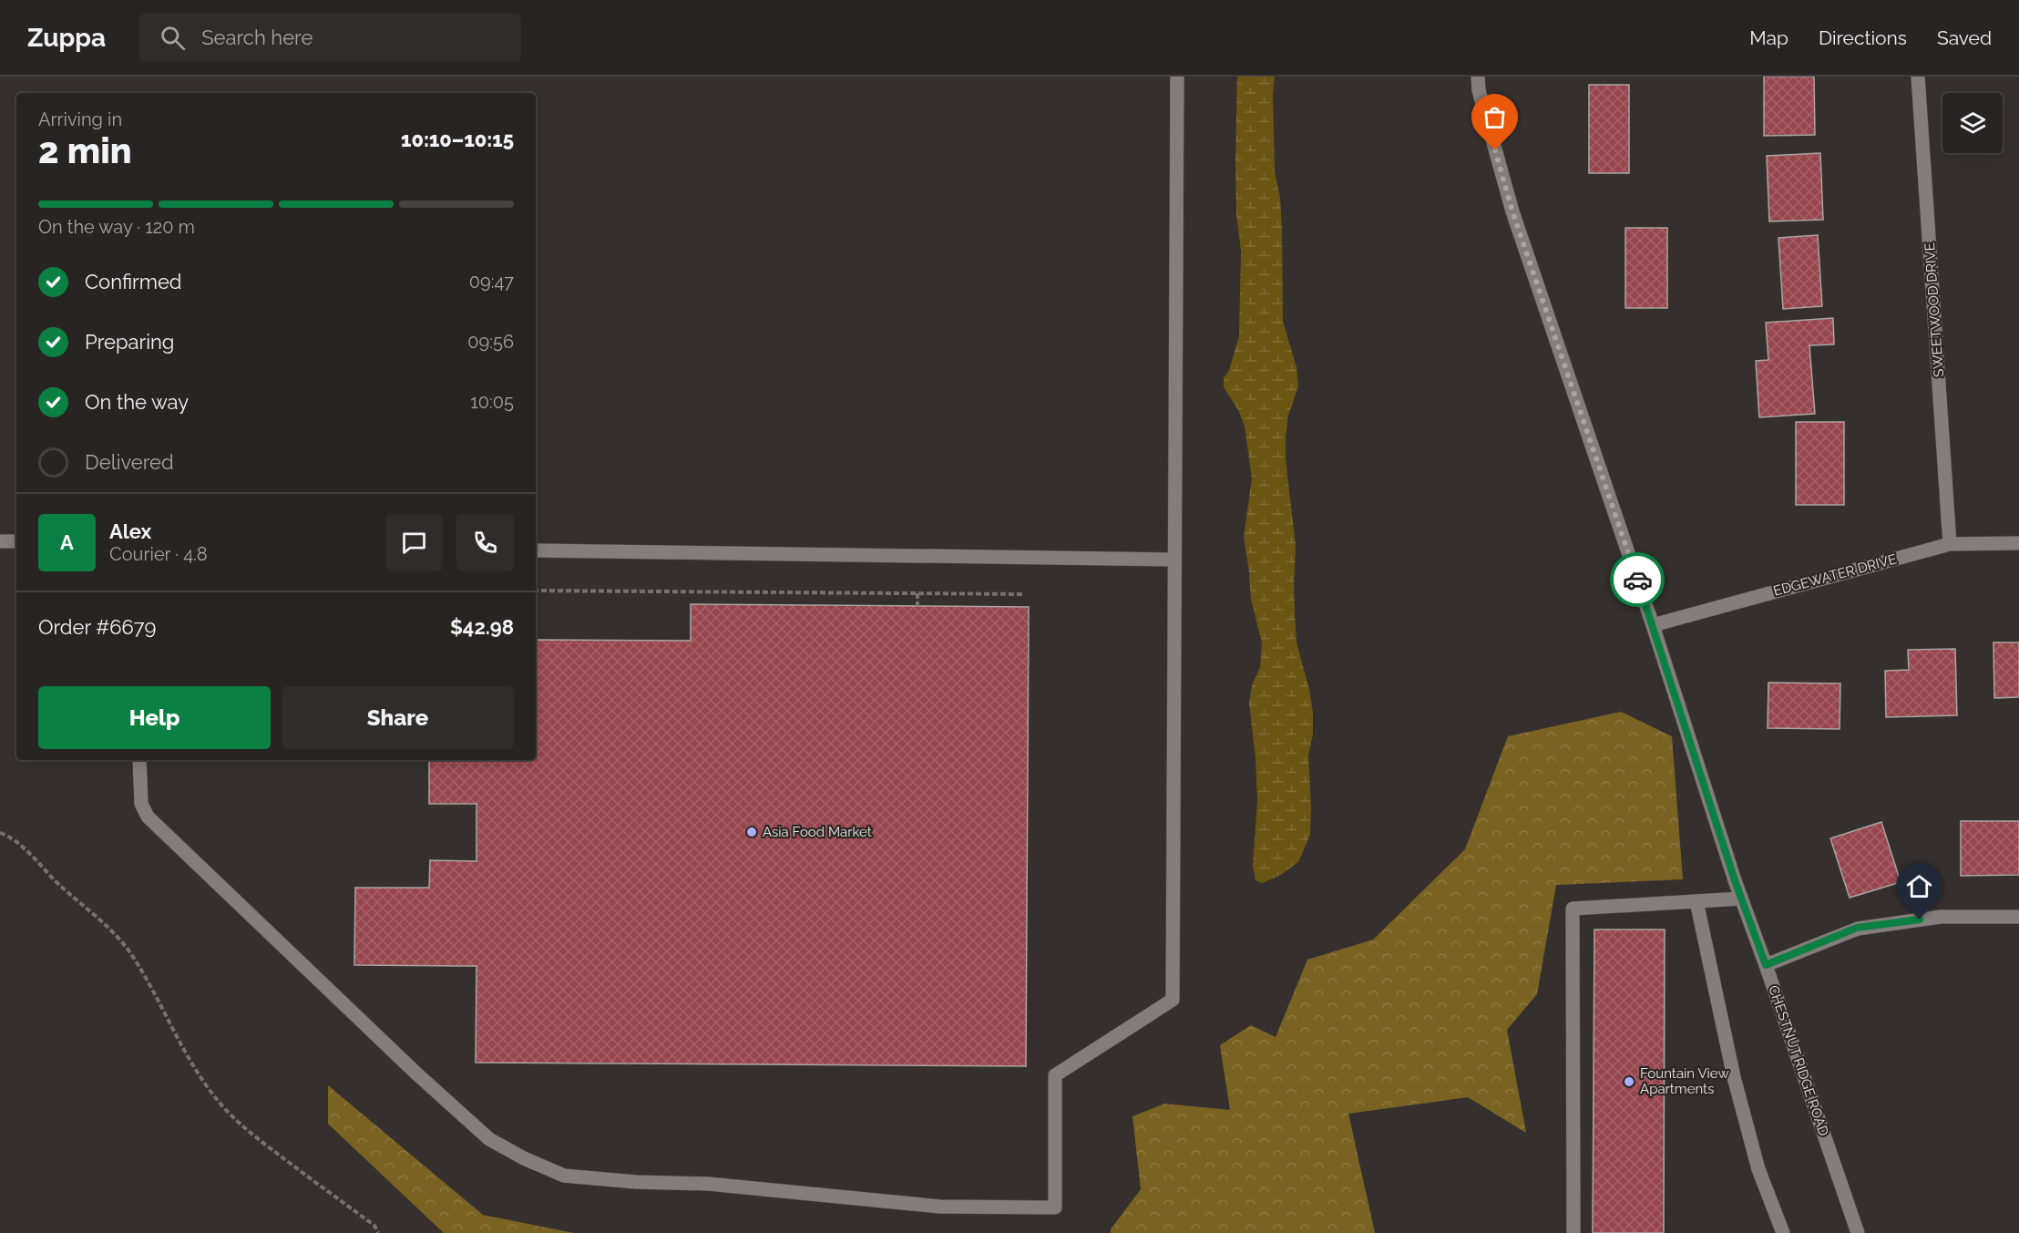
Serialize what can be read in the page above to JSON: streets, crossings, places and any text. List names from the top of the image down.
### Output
{
  "streets": {
    "street": ["SWEETWOOD DRIVE", "EDGEWATER DRIVE", "CHESTNUT RIDGE ROAD"]
  },
  "crossings": [
    ["SWEETWOOD DRIVE", "EDGEWATER DRIVE"],
    ["EDGEWATER DRIVE", "CHESTNUT RIDGE ROAD"]
  ],
  "places": ["Asia Food Market", "Fountain View Apartments"],
  "page": {
    "header": "Zuppa",
    "search": "Search here",
    "nav": ["Map", "Directions", "Saved"],
    "heading": ["2 min", "Arriving in", "10:10–10:15"],
    "panel": [
      "Alex",
      "Courier · 4.8",
      "Order #6679",
      "$42.98"
    ],
    "bar": "On the way · 120 m",
    "list": [
      ["Confirmed", "09:47"],
      ["Preparing", "09:56"],
      ["On the way", "10:05"],
      "Delivered"
    ],
    "round": "A",
    "buttons": ["Help", "Share"]
  }
}
